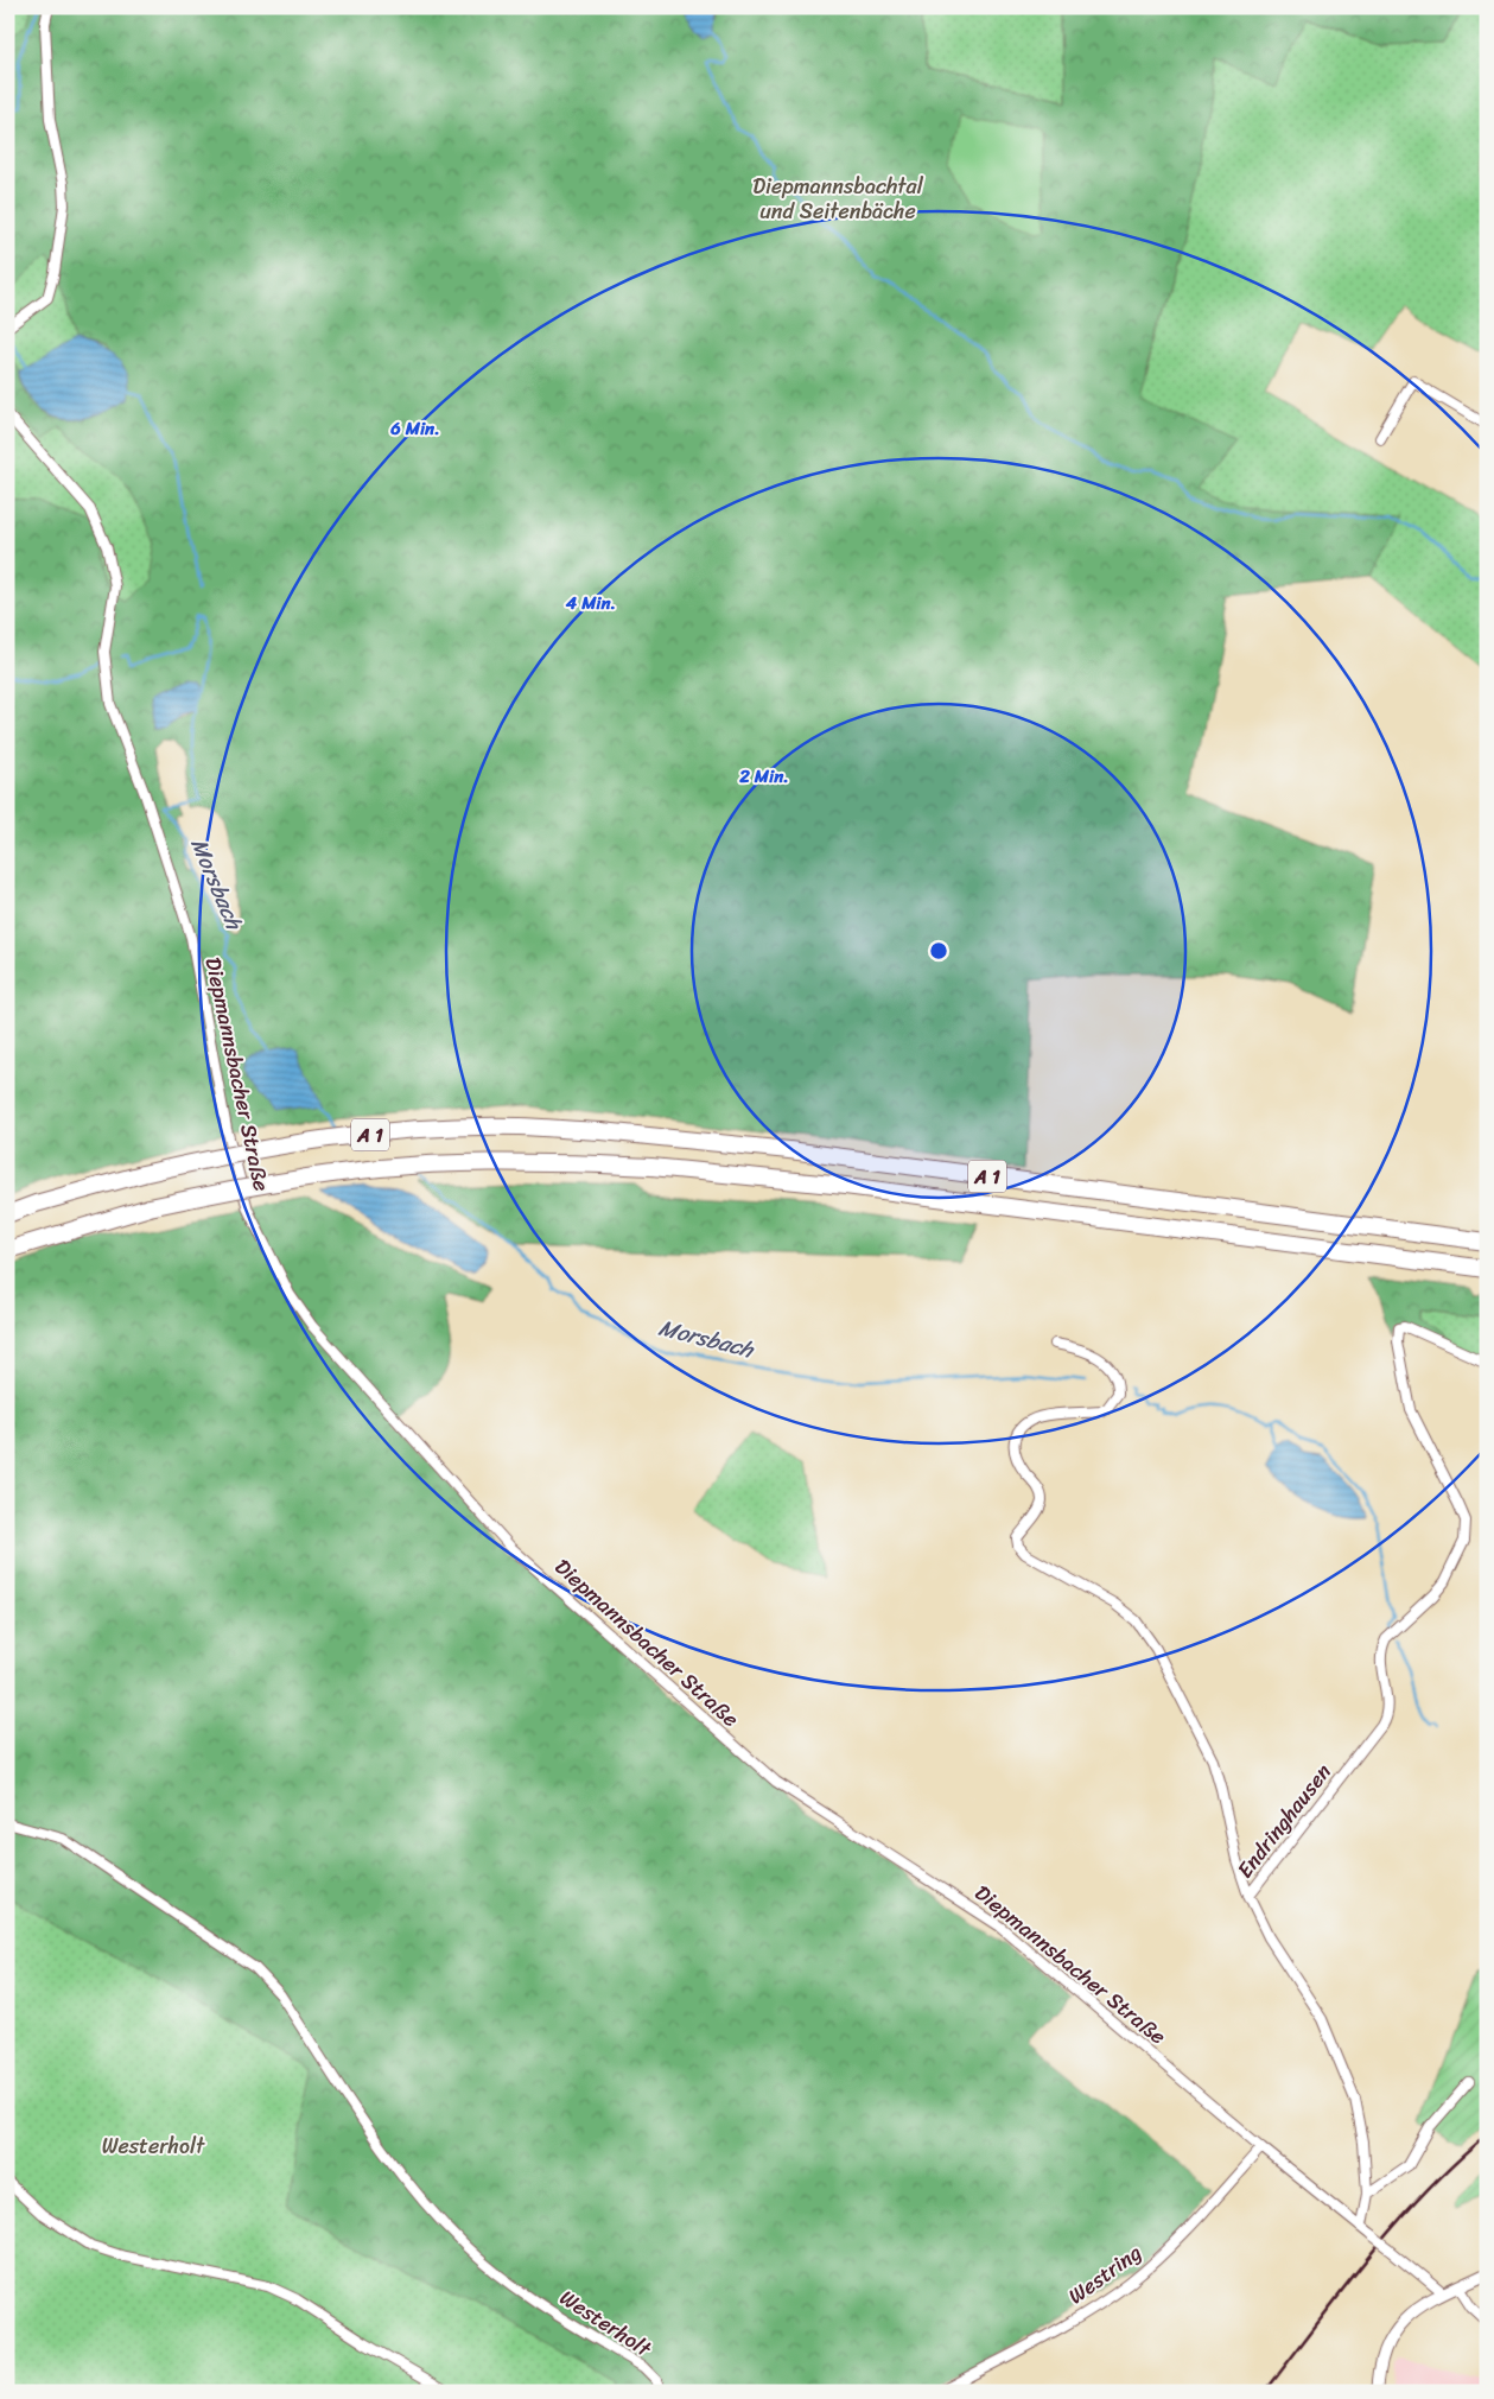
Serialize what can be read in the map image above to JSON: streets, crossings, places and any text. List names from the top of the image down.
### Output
{
  "streets": {
    "highway": ["A 1"],
    "street": [
      "Diepmannsbacher Straße",
      "Endringhausen",
      "Westring",
      "Westerholt"
    ]
  },
  "crossings": [
    ["Diepmannsbacher Straße", "Westring"]
  ],
  "water": ["Morsbach"],
  "parks": ["Diepmannsbachtal und Seitenbäche", "Westerholt"],
  "rings": ["6 Min.", "4 Min.", "2 Min."]
}
